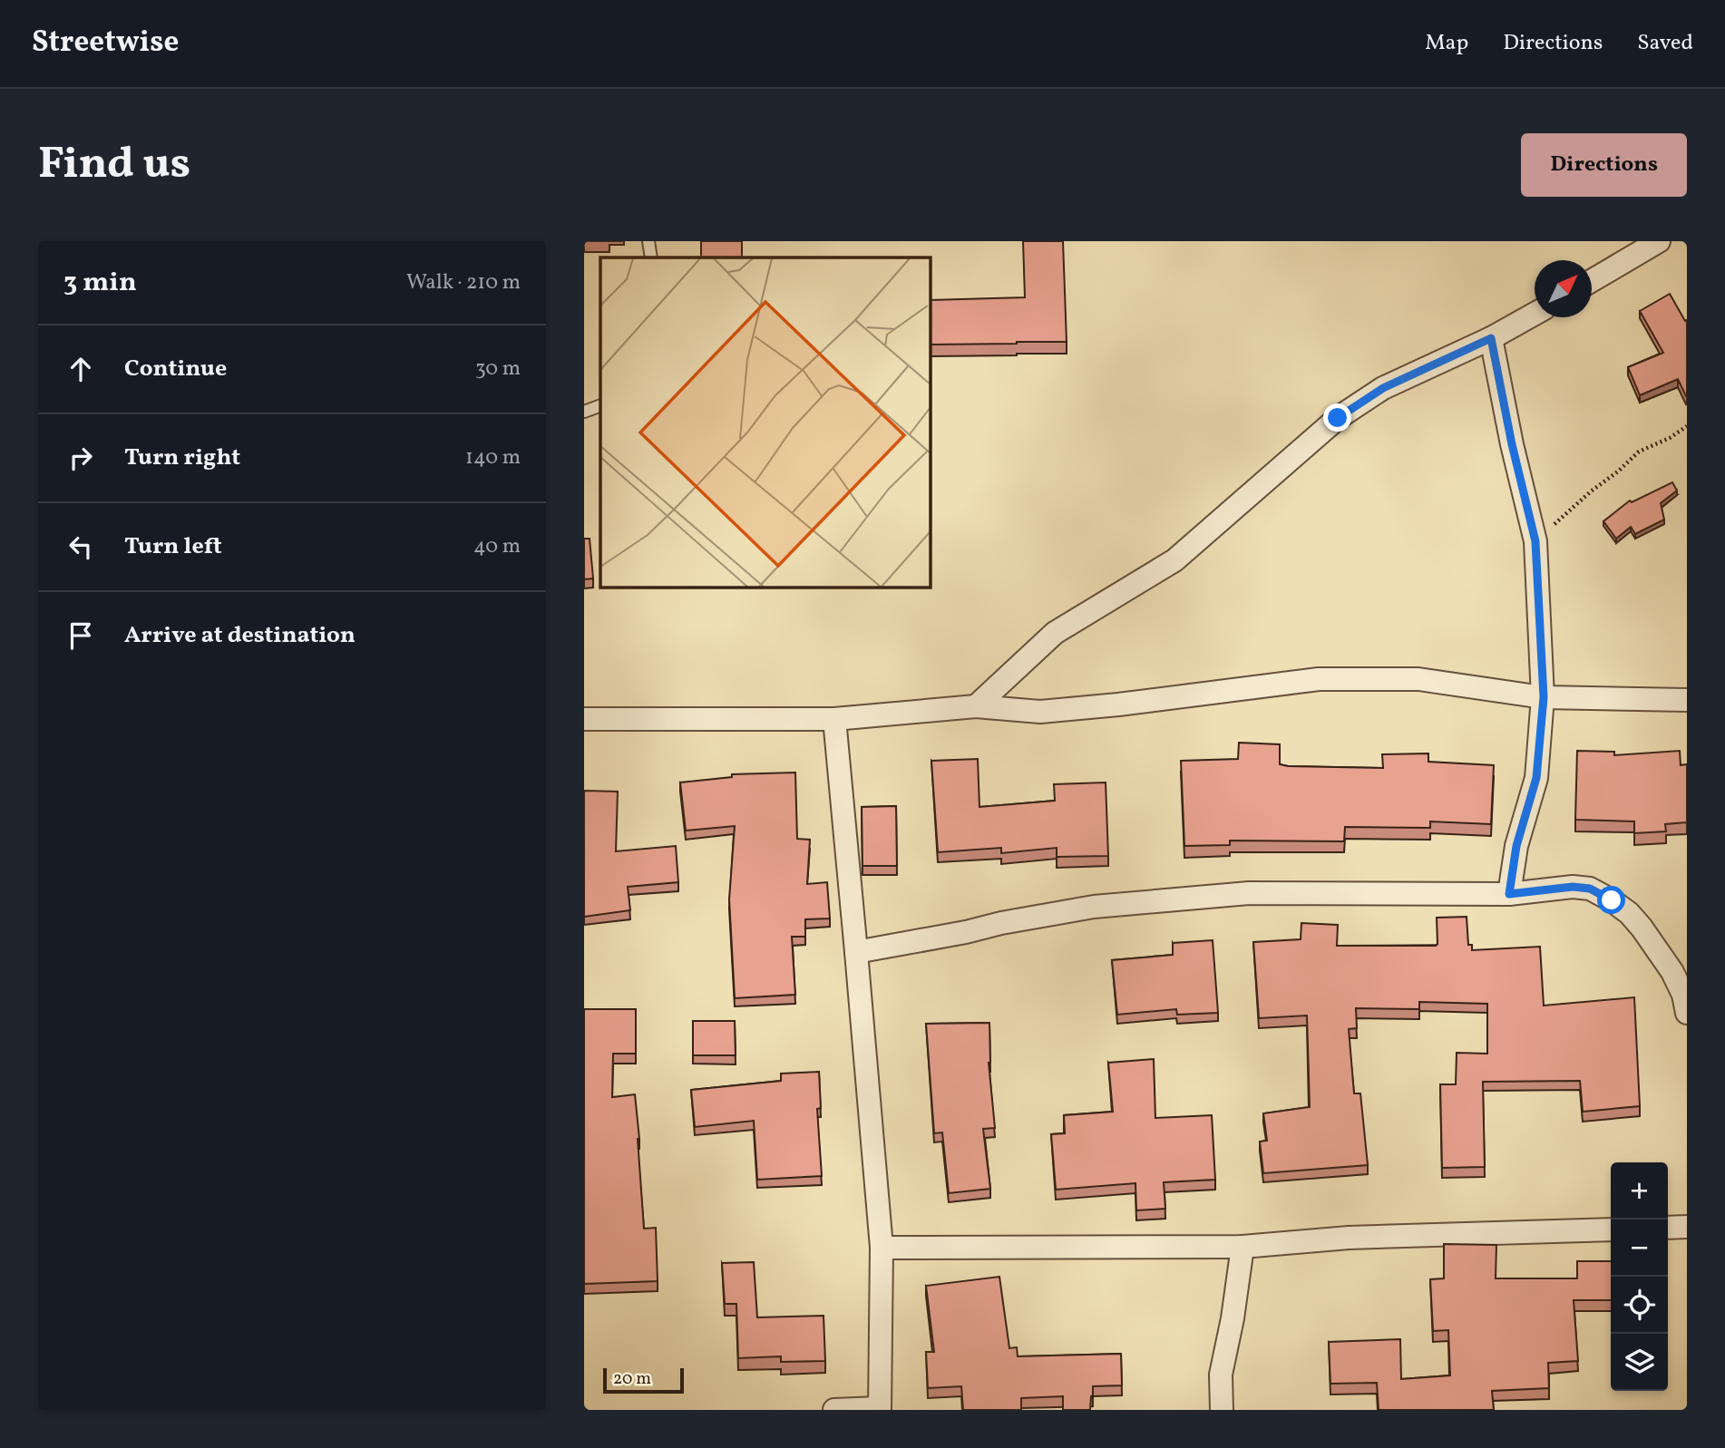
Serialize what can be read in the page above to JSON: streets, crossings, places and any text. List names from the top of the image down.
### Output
{
  "scale_bar": "20 m",
  "north": "top right",
  "page": {
    "header": "Streetwise",
    "nav": ["Map", "Directions", "Saved"],
    "buttons": "Directions",
    "title": "Find us",
    "heading": ["3 min", "Walk · 210 m"],
    "list": [
      ["Continue", "30 m"],
      ["Turn right", "140 m"],
      ["Turn left", "40 m"],
      "Arrive at destination"
    ],
    "map_buttons": ["+", "−"],
    "scale": "20 m"
  }
}
